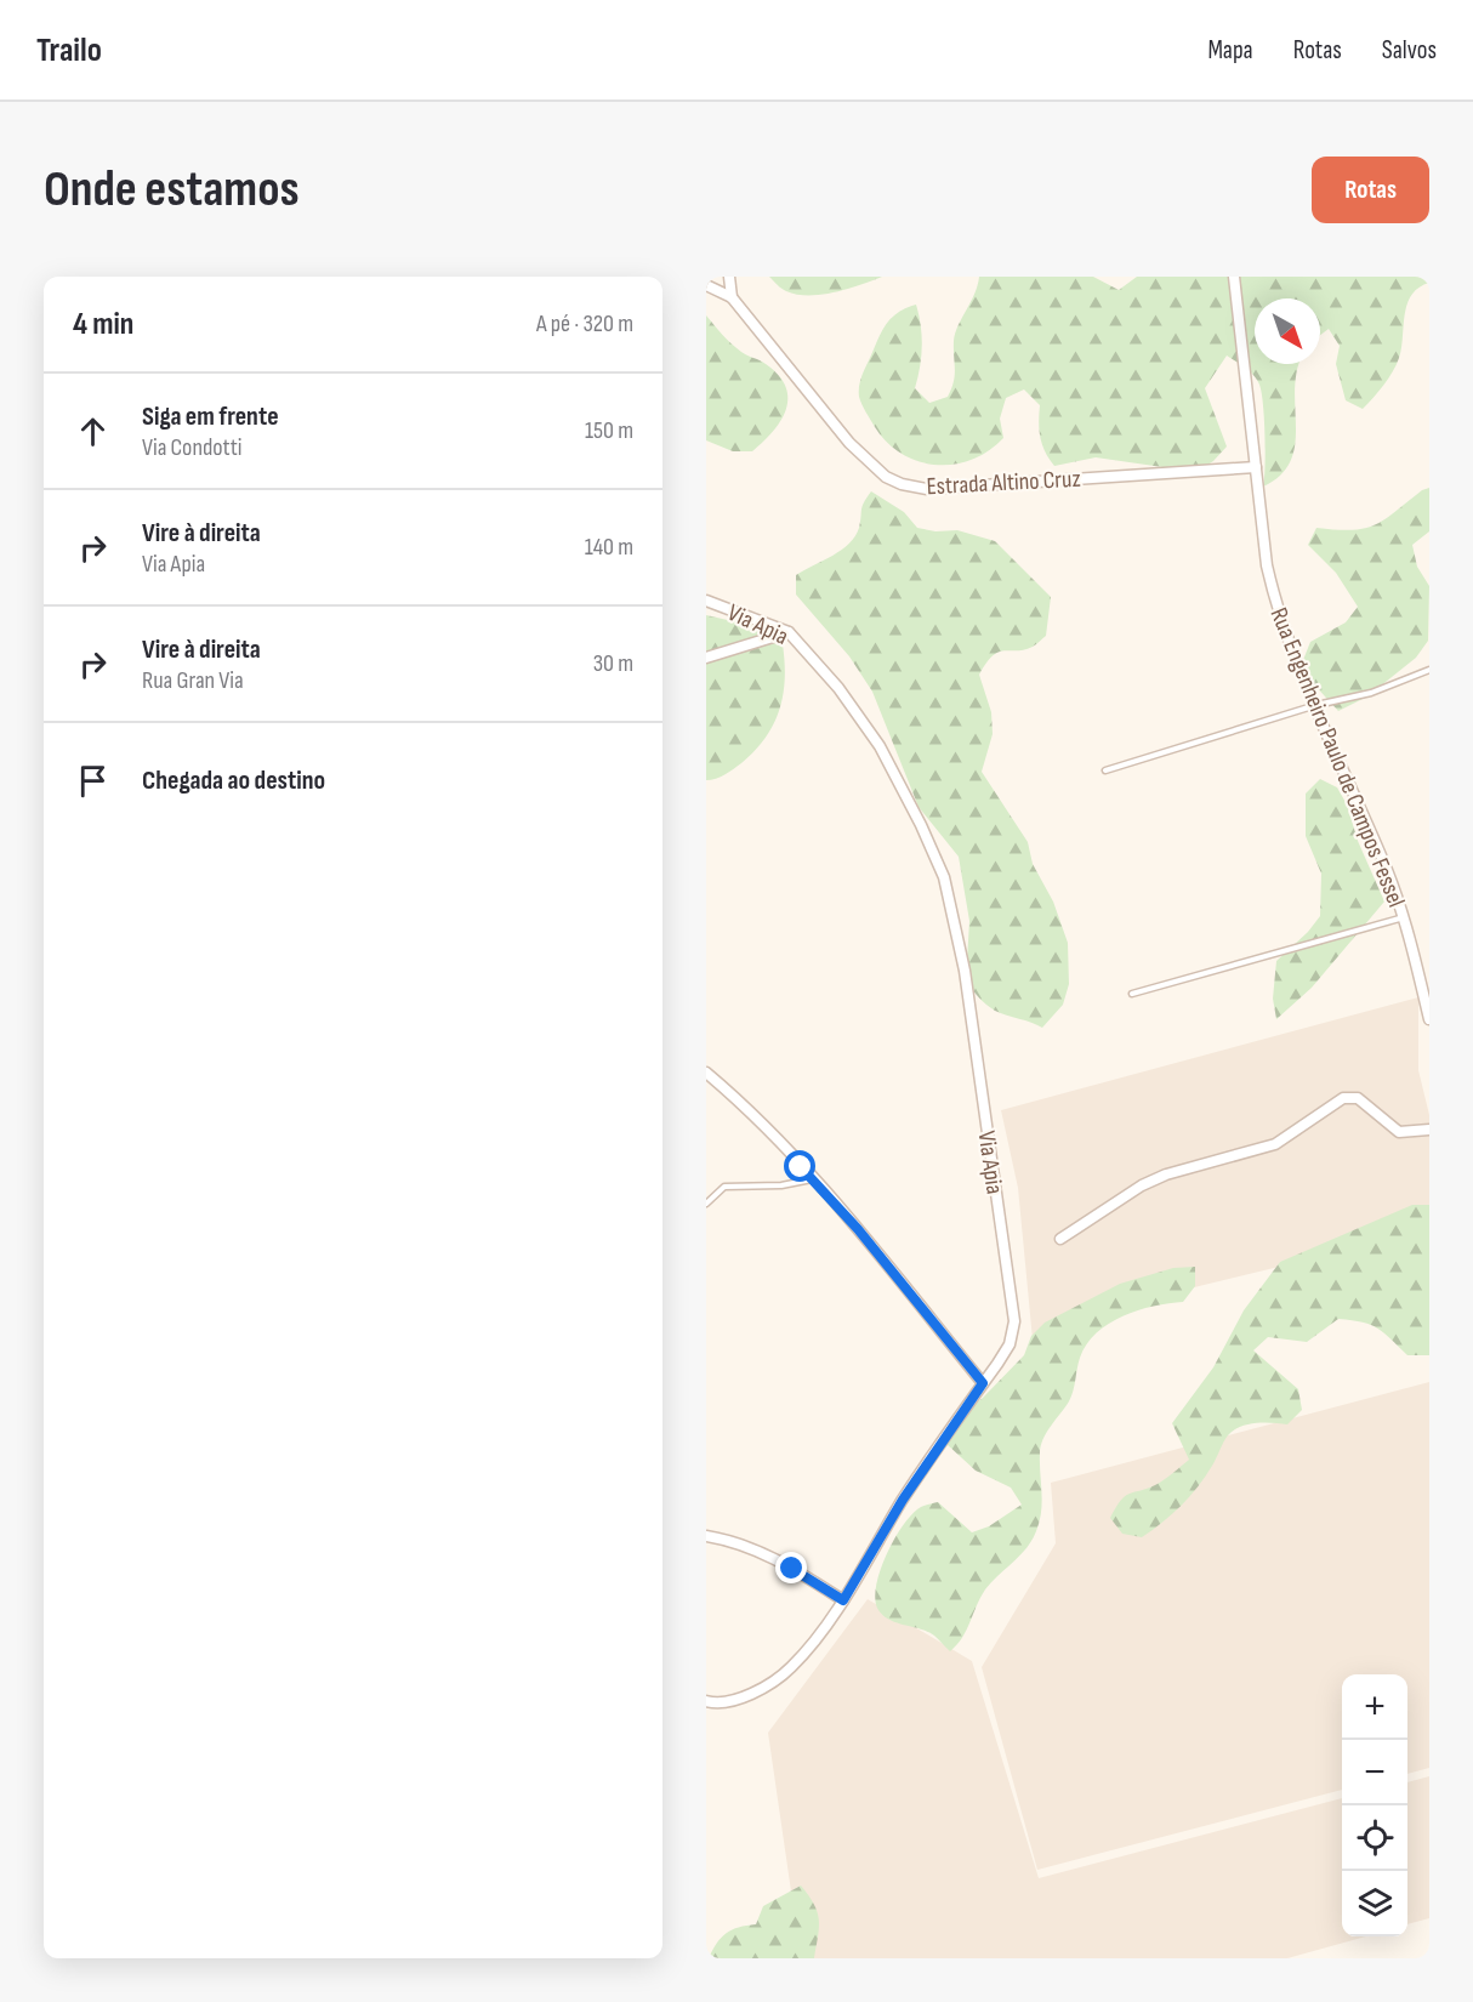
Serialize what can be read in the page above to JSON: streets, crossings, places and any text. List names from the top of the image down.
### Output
{
  "streets": {
    "street": ["Estrada Altino Cruz", "Via Apia", "Rua Engenheiro Paulo de Campos Fessel"]
  },
  "crossings": [
    ["Estrada Altino Cruz", "Rua Engenheiro Paulo de Campos Fessel"]
  ],
  "north": "bottom right",
  "page": {
    "header": "Trailo",
    "nav": ["Mapa", "Rotas", "Salvos"],
    "buttons": "Rotas",
    "title": "Onde estamos",
    "heading": ["4 min", "A pé · 320 m"],
    "list": [
      ["Siga em frente", "Via Condotti", "150 m"],
      ["Vire à direita", "Via Apia", "140 m"],
      ["Vire à direita", "Rua Gran Via", "30 m"],
      "Chegada ao destino"
    ],
    "map_buttons": ["+", "−"]
  }
}
